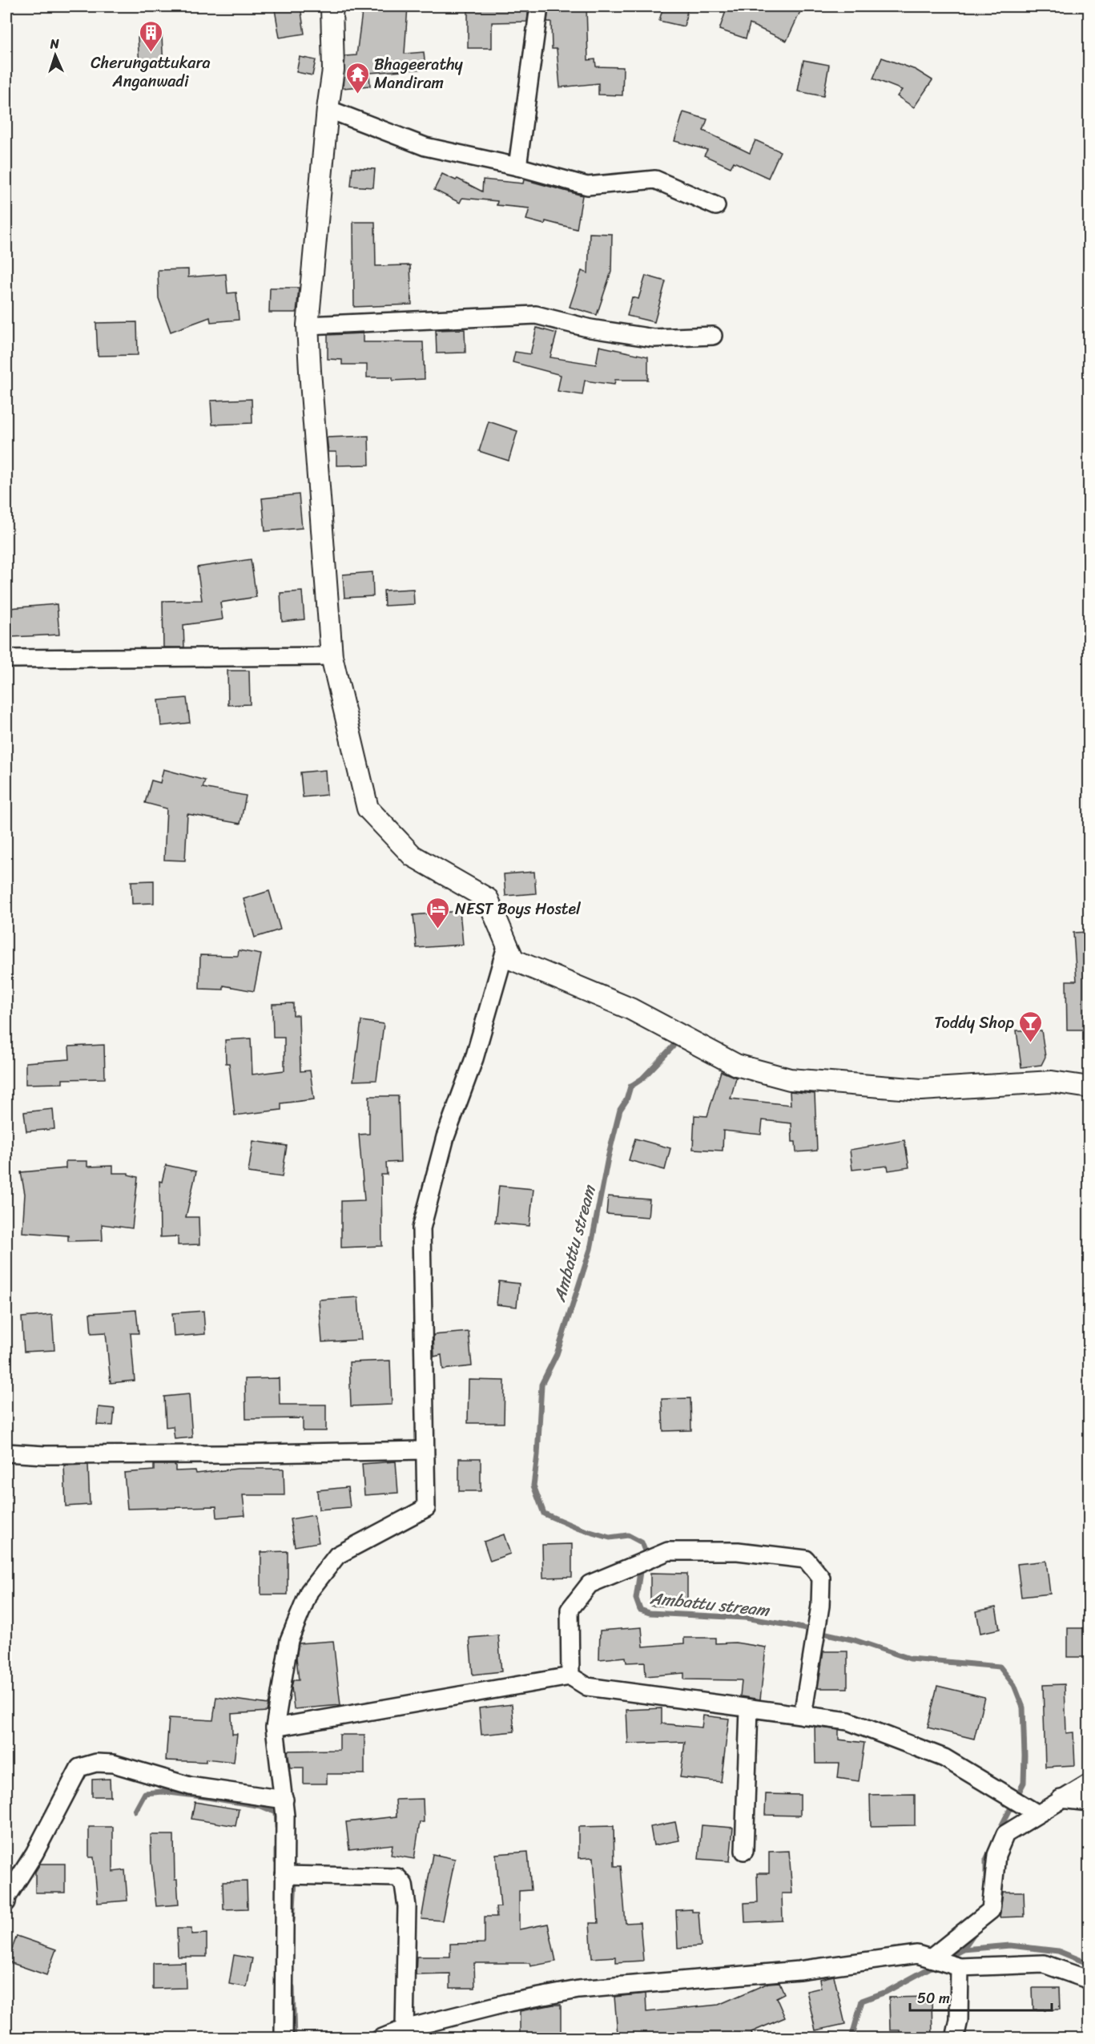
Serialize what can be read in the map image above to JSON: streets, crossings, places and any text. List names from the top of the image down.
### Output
{
  "water": ["Ambattu stream"],
  "places": {
    "building": ["Cherungattukara Anganwadi"],
    "temple": ["Bhageerathy Mandiram"],
    "hotel": ["NEST Boys Hostel"],
    "bar": ["Toddy Shop"]
  },
  "scale_bar": "50 m",
  "north": "top"
}
